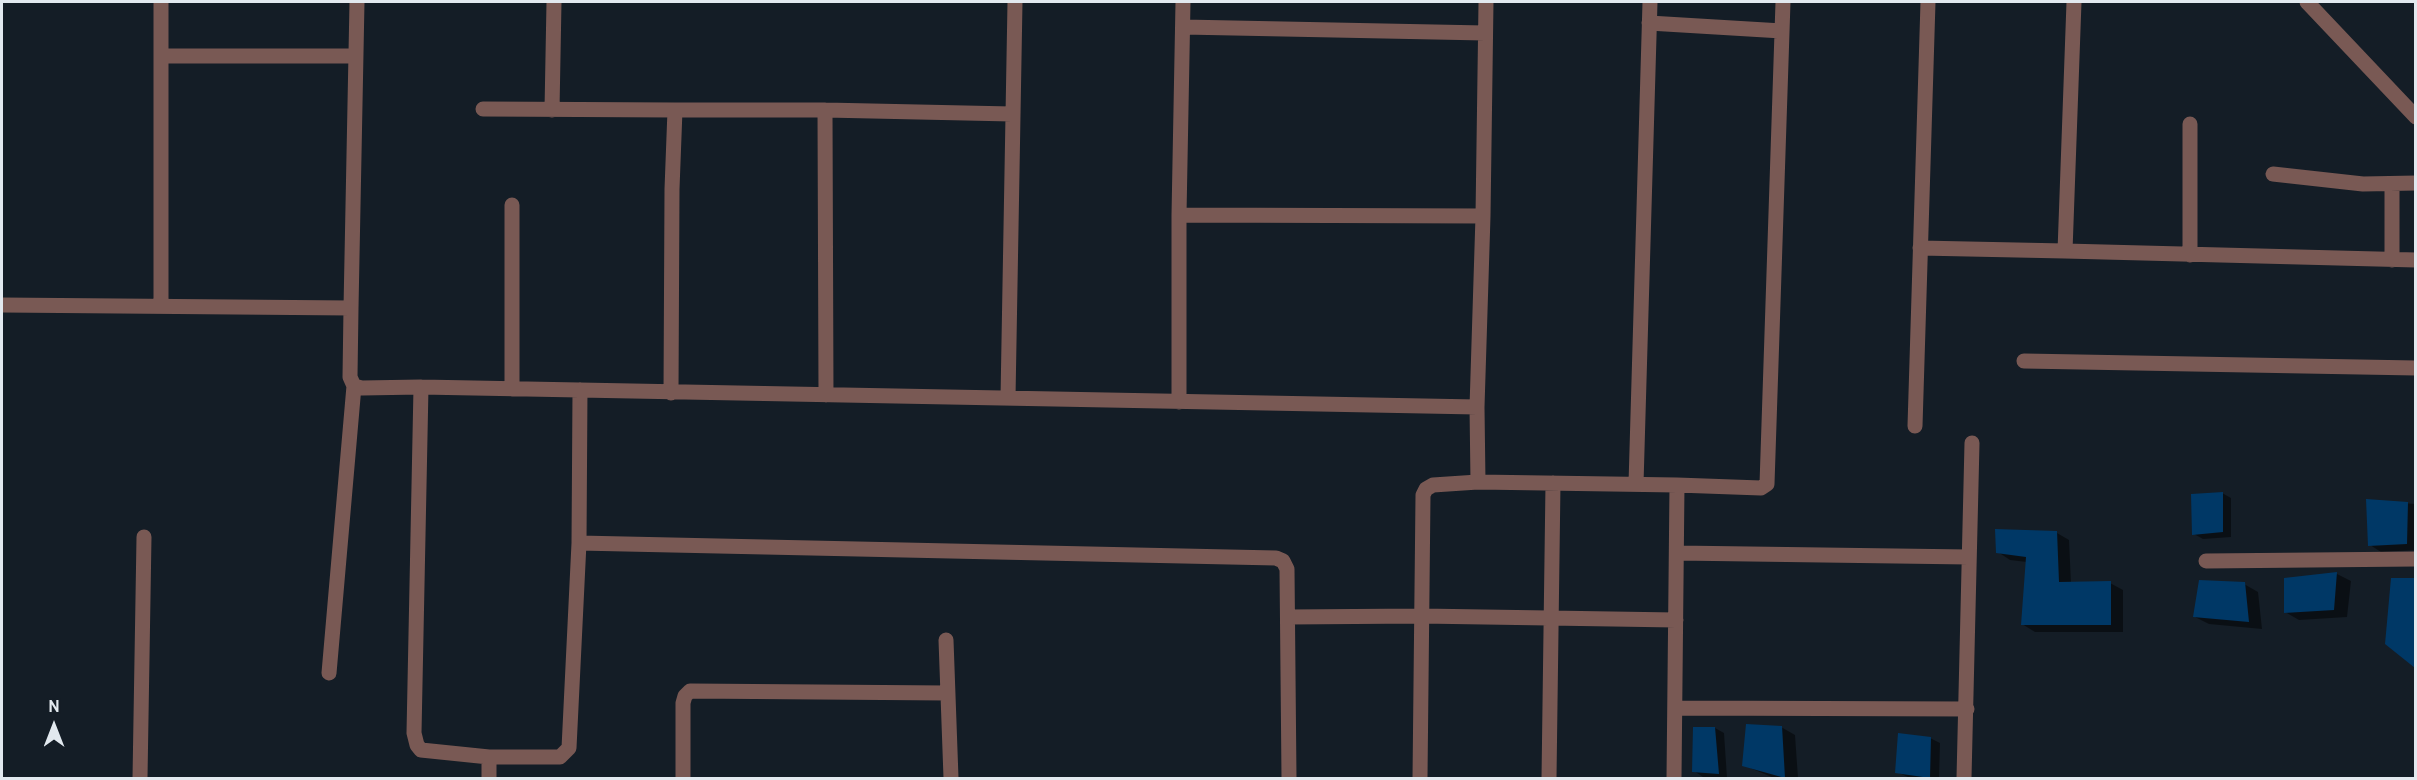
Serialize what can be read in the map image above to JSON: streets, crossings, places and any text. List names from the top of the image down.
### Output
{
  "north": "top"
}
